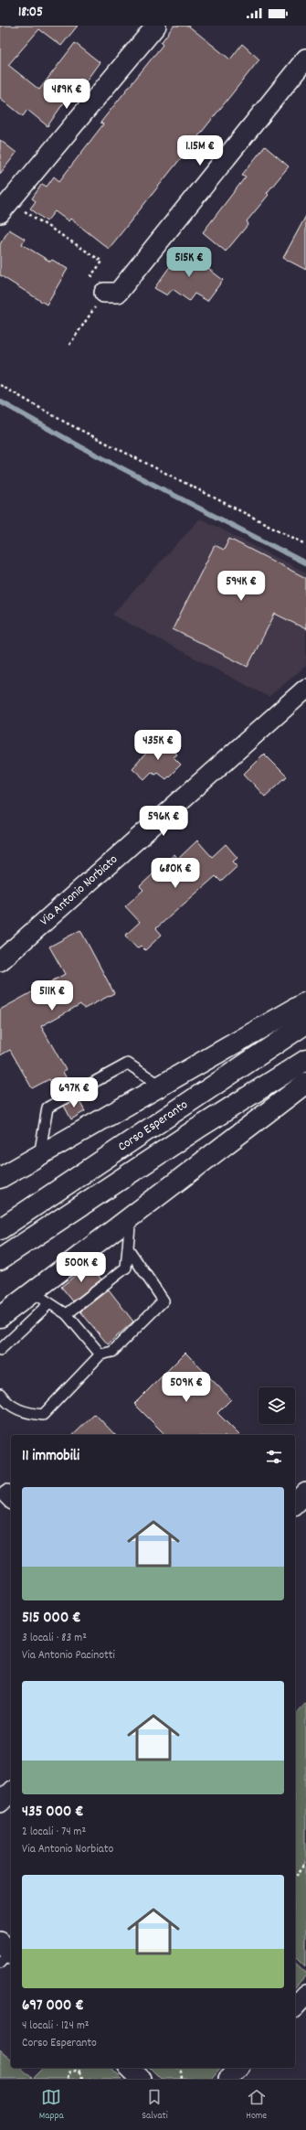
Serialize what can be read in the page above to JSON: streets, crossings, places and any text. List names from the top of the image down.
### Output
{
  "streets": {
    "highway": ["Corso Esperanto"],
    "street": ["Via Antonio Norbiato"]
  },
  "page": {
    "status": "18:05",
    "price": [
      "489K €",
      "1.15M €",
      "515K €",
      "594K €",
      "435K €",
      "596K €",
      "680K €",
      "511K €",
      "697K €",
      "500K €",
      "509K €"
    ],
    "heading": "11 immobili",
    "list": [
      {
        "name": "515 000 €",
        "note": "3 locali · 83 m² · Via Antonio Pacinotti"
      },
      {
        "name": "435 000 €",
        "note": "2 locali · 74 m² · Via Antonio Norbiato"
      },
      {
        "name": "697 000 €",
        "note": "4 locali · 124 m² · Corso Esperanto"
      }
    ],
    "tabs": ["Mappa", "Salvati", "Home"]
  }
}
